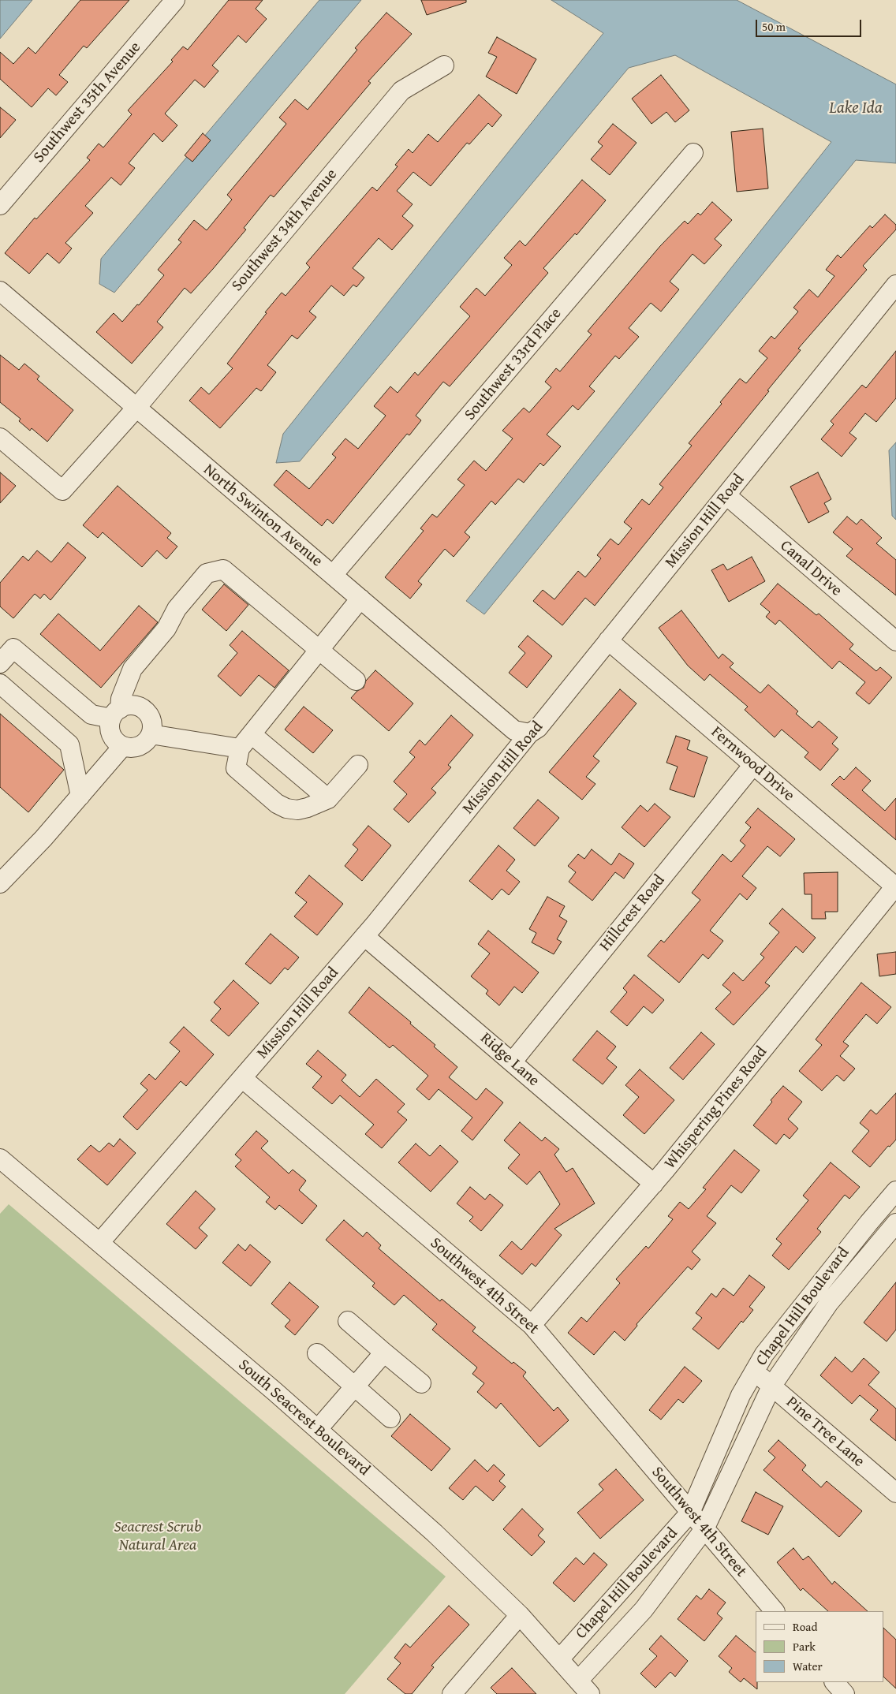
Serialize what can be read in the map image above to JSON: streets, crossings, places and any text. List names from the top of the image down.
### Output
{
  "streets": {
    "street": [
      "Southwest 35th Avenue",
      "Southwest 34th Avenue",
      "Southwest 33rd Place",
      "North Swinton Avenue",
      "Mission Hill Road",
      "Canal Drive",
      "Fernwood Drive",
      "Hillcrest Road",
      "Ridge Lane",
      "Whispering Pines Road",
      "Southwest 4th Street",
      "Chapel Hill Boulevard",
      "South Seacrest Boulevard",
      "Pine Tree Lane"
    ]
  },
  "crossings": [
    ["Southwest 34th Avenue", "North Swinton Avenue"],
    ["Southwest 33rd Place", "North Swinton Avenue"],
    ["North Swinton Avenue", "Mission Hill Road"],
    ["Mission Hill Road", "Canal Drive"],
    ["Mission Hill Road", "Fernwood Drive"],
    ["Mission Hill Road", "Ridge Lane"],
    ["Mission Hill Road", "Southwest 4th Street"],
    ["Mission Hill Road", "South Seacrest Boulevard"],
    ["Fernwood Drive", "Hillcrest Road"],
    ["Fernwood Drive", "Whispering Pines Road"],
    ["Hillcrest Road", "Ridge Lane"],
    ["Ridge Lane", "Whispering Pines Road"],
    ["Whispering Pines Road", "Southwest 4th Street"],
    ["Southwest 4th Street", "Chapel Hill Boulevard"],
    ["Chapel Hill Boulevard", "South Seacrest Boulevard"],
    ["Chapel Hill Boulevard", "Pine Tree Lane"]
  ],
  "water": ["Lake Ida"],
  "parks": ["Seacrest Scrub Natural Area"],
  "legend": ["Road", "Park", "Water"],
  "scale_bar": "50 m"
}
